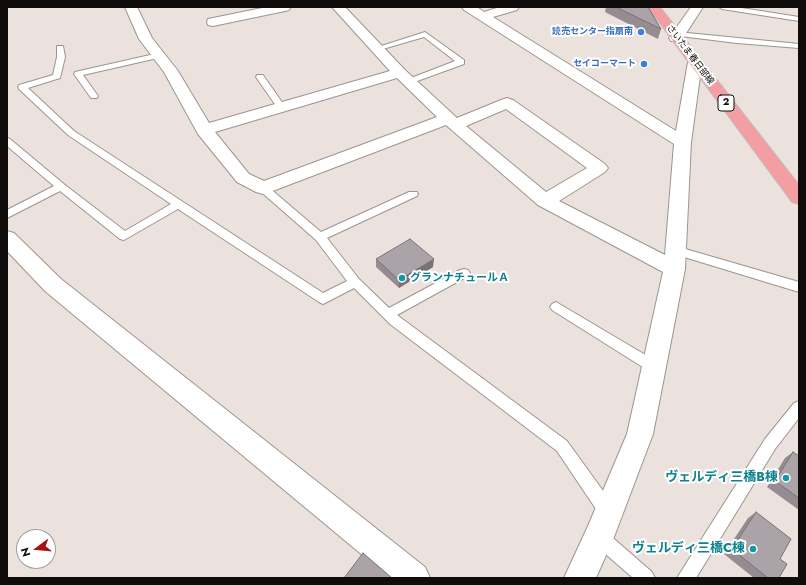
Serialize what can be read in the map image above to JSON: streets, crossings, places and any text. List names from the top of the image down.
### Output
{
  "streets": {
    "main road": ["さいたま春日部線", "2"]
  },
  "places": [
    "読売センター指扇南",
    "セイコーマート",
    "グランナチュールＡ",
    "ヴェルディ三橋B棟",
    "ヴェルディ三橋C棟"
  ],
  "north": "left"
}
